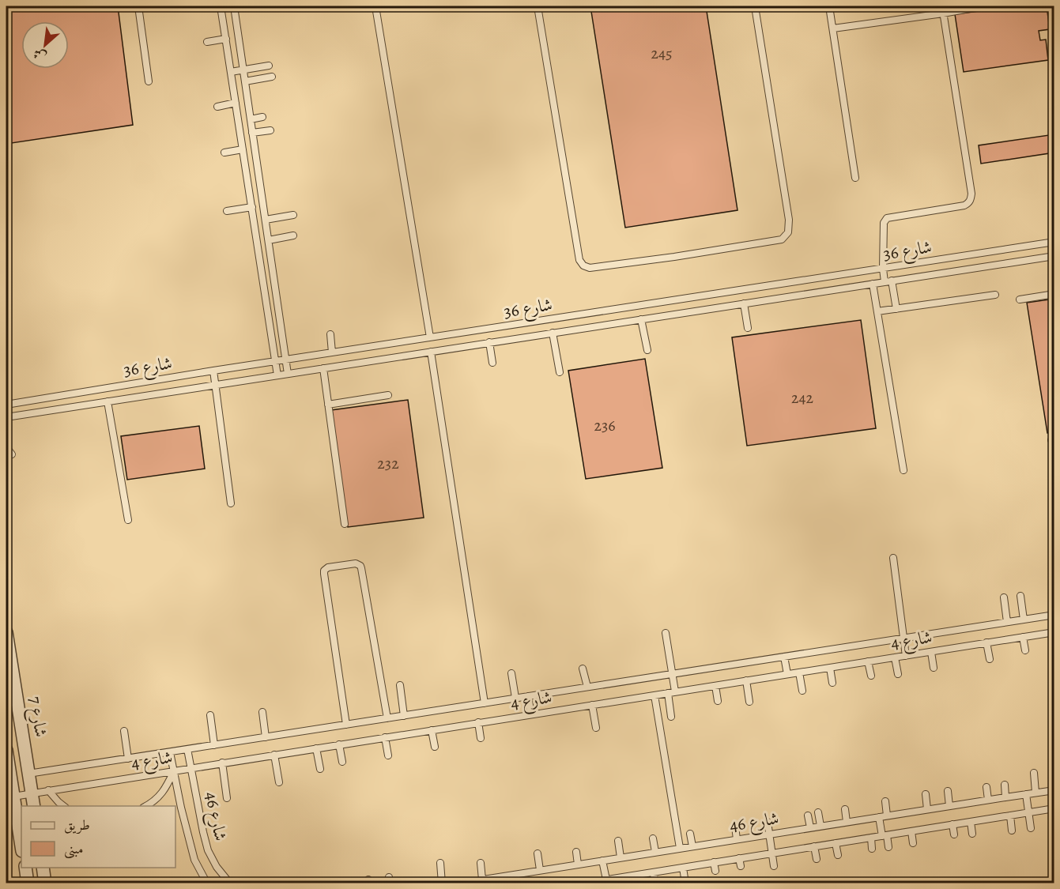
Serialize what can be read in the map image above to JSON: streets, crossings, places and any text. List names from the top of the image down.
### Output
{
  "streets": {
    "street": ["شارع 7"],
    "lane": ["شارع 36", "شارع 4", "شارع 46"]
  },
  "crossings": [
    ["شارع 4", "شارع 7"],
    ["شارع 4", "شارع 46"]
  ],
  "house_numbers": [
    "245",
    "242",
    "236",
    "232"
  ],
  "legend": ["طريق", "مبنى"],
  "north": "bottom left"
}
